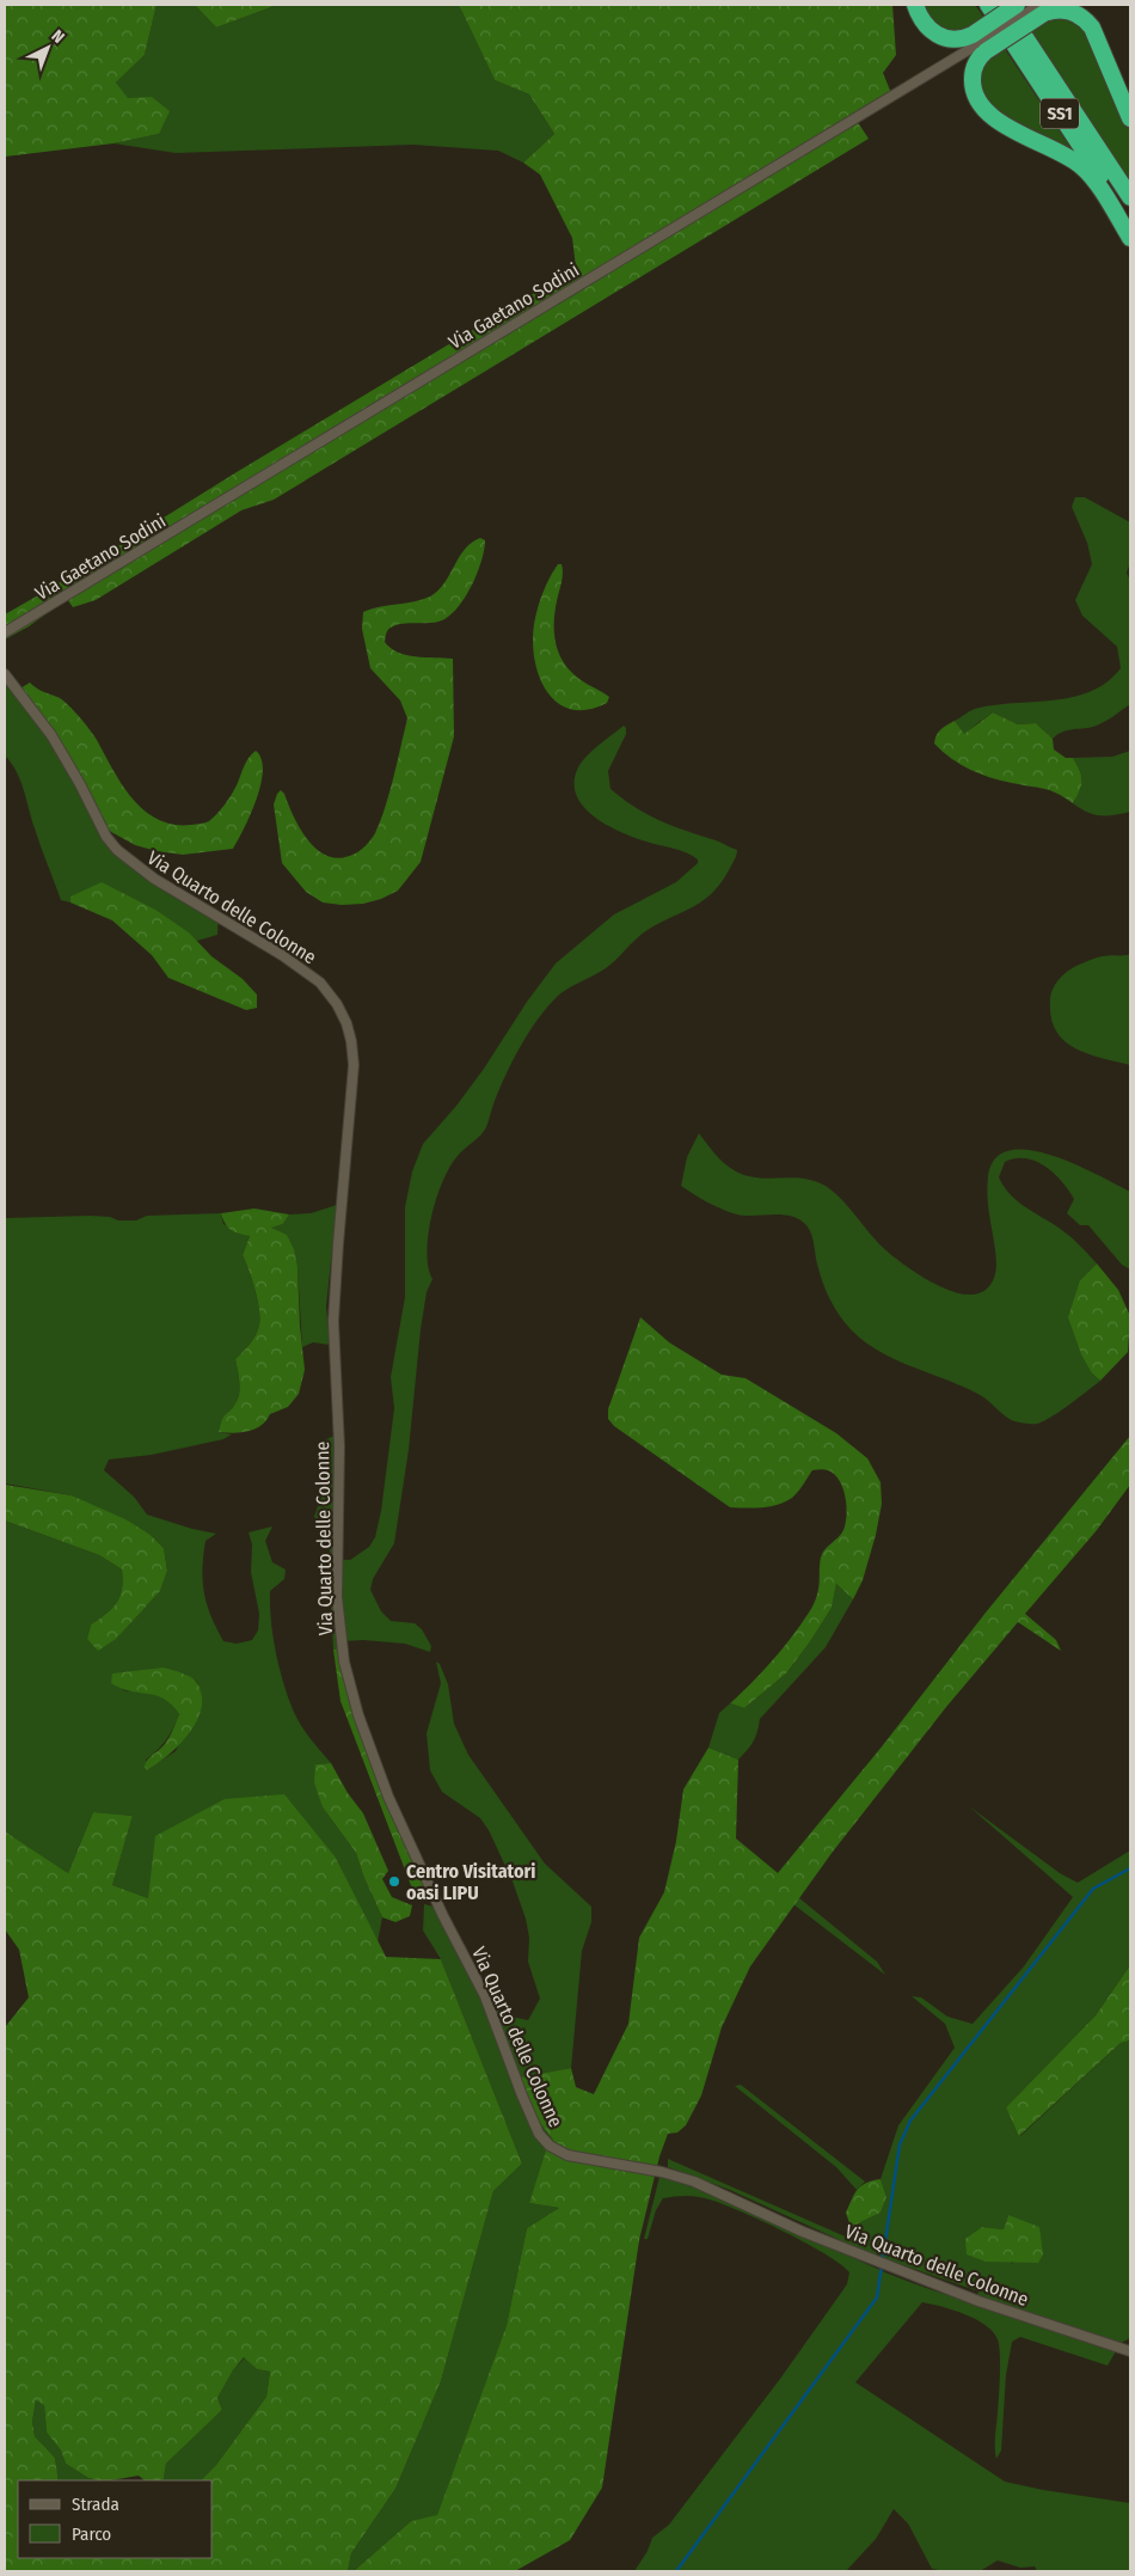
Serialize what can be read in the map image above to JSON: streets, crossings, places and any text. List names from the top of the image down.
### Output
{
  "streets": {
    "highway": ["SS1"],
    "street": ["Via Gaetano Sodini", "Via Quarto delle Colonne"]
  },
  "places": ["Centro Visitatori oasi LIPU"],
  "legend": ["Strada", "Parco"],
  "north": "top right"
}
